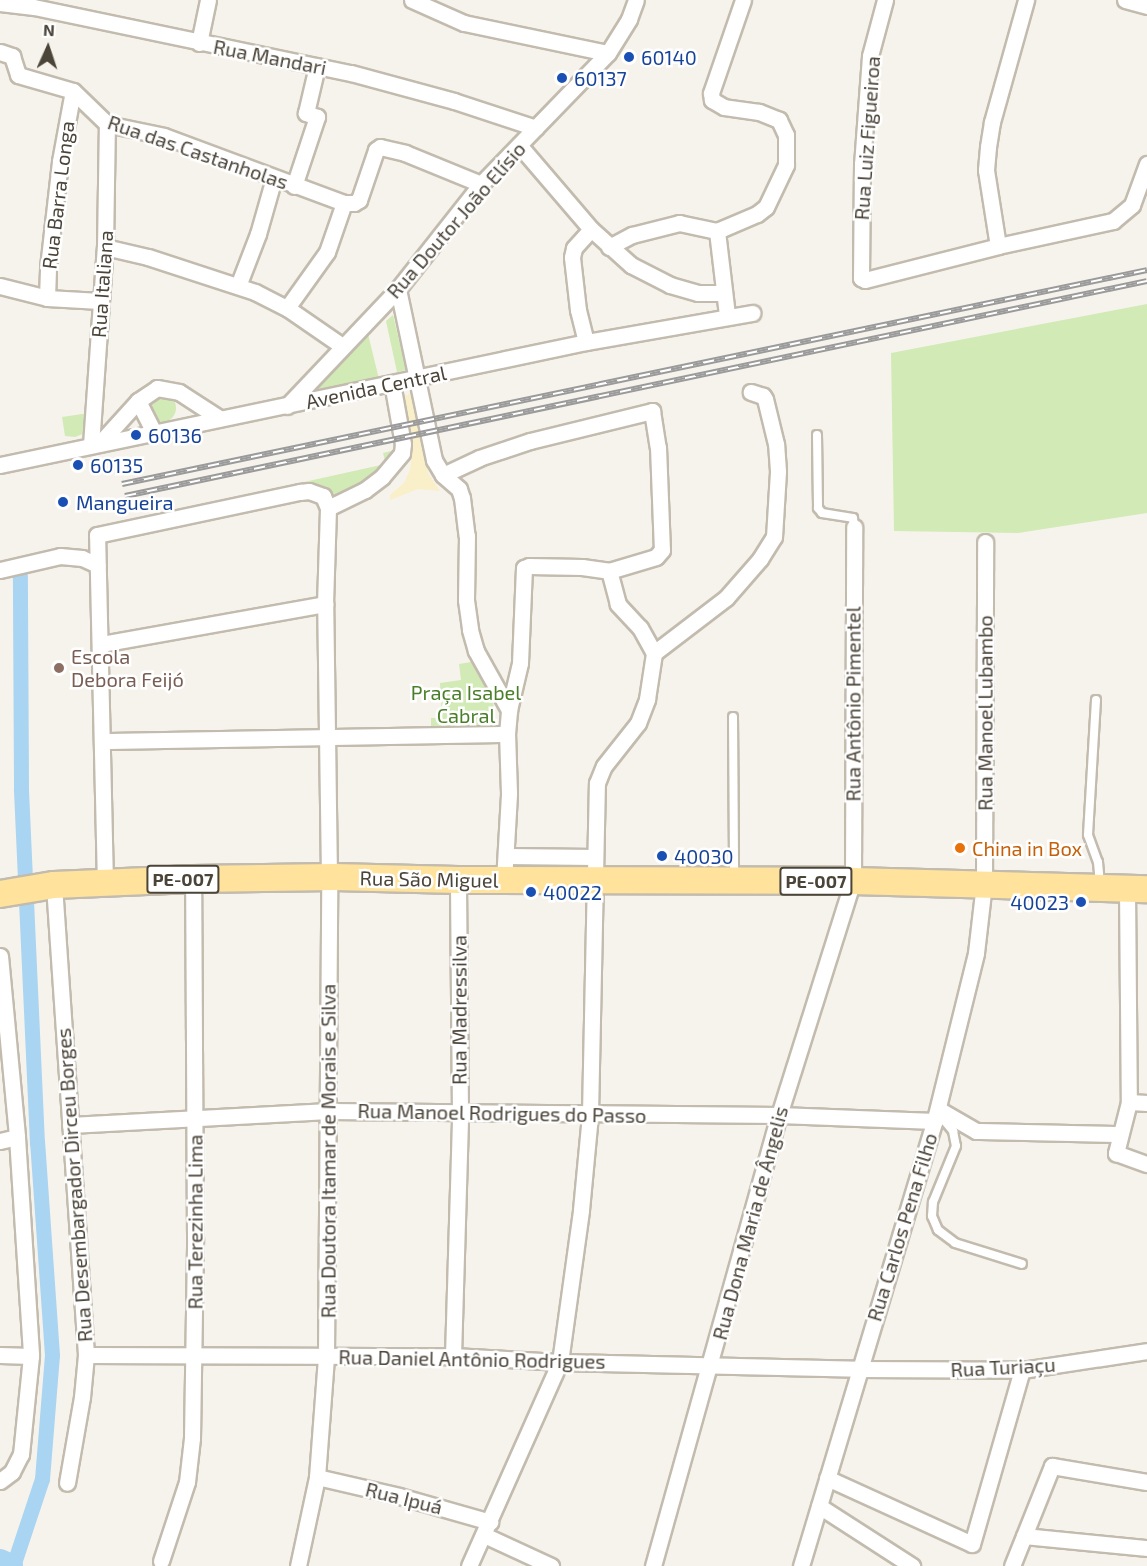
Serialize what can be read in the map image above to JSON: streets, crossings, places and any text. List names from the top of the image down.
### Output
{
  "streets": {
    "main road": ["PE-007", "Rua São Miguel"],
    "street": [
      "Rua Mandari",
      "Rua Luiz Figueiroa",
      "Rua das Castanholas",
      "Rua Barra Longa",
      "Rua Doutor João Elísio",
      "Rua Italiana",
      "Avenida Central",
      "Rua Antônio Pimentel",
      "Rua Manoel Lubambo",
      "Rua Madressilva",
      "Rua Manoel Rodrigues do Passo",
      "Rua Doutora Itamar de Morais e Silva",
      "Rua Desembargador Dirceu Borges",
      "Rua Terezinha Lima",
      "Rua Dona Maria de Ângelis",
      "Rua Carlos Pena Filho",
      "Rua Daniel Antônio Rodrigues",
      "Rua Turiaçu",
      "Rua Ipuá"
    ]
  },
  "crossings": [
    ["Rua Mandari", "Rua Doutor João Elísio"],
    ["Rua das Castanholas", "Rua Barra Longa"],
    ["Rua das Castanholas", "Rua Italiana"],
    ["Rua Doutor João Elísio", "Avenida Central"],
    ["Rua Italiana", "Avenida Central"],
    ["Rua Antônio Pimentel", "Rua São Miguel"],
    ["Rua Antônio Pimentel", "Rua Dona Maria de Ângelis"],
    ["Rua Manoel Lubambo", "Rua São Miguel"],
    ["Rua Manoel Lubambo", "Rua Carlos Pena Filho"],
    ["Rua São Miguel", "Rua Madressilva"],
    ["Rua São Miguel", "Rua Doutora Itamar de Morais e Silva"],
    ["Rua São Miguel", "Rua Desembargador Dirceu Borges"],
    ["Rua São Miguel", "Rua Terezinha Lima"],
    ["Rua São Miguel", "Rua Dona Maria de Ângelis"],
    ["Rua São Miguel", "Rua Carlos Pena Filho"],
    ["Rua Madressilva", "Rua Manoel Rodrigues do Passo"],
    ["Rua Madressilva", "Rua Daniel Antônio Rodrigues"],
    ["Rua Manoel Rodrigues do Passo", "Rua Doutora Itamar de Morais e Silva"],
    ["Rua Manoel Rodrigues do Passo", "Rua Desembargador Dirceu Borges"],
    ["Rua Manoel Rodrigues do Passo", "Rua Terezinha Lima"],
    ["Rua Manoel Rodrigues do Passo", "Rua Dona Maria de Ângelis"],
    ["Rua Manoel Rodrigues do Passo", "Rua Carlos Pena Filho"],
    ["Rua Doutora Itamar de Morais e Silva", "Rua Daniel Antônio Rodrigues"],
    ["Rua Doutora Itamar de Morais e Silva", "Rua Ipuá"],
    ["Rua Desembargador Dirceu Borges", "Rua Daniel Antônio Rodrigues"],
    ["Rua Terezinha Lima", "Rua Daniel Antônio Rodrigues"],
    ["Rua Dona Maria de Ângelis", "Rua Daniel Antônio Rodrigues"],
    ["Rua Carlos Pena Filho", "Rua Daniel Antônio Rodrigues"],
    ["Rua Carlos Pena Filho", "Rua Turiaçu"],
    ["Rua Daniel Antônio Rodrigues", "Rua Turiaçu"]
  ],
  "parks": ["Praça Isabel Cabral"],
  "places": [
    "60140",
    "60137",
    "60136",
    "60135",
    "Mangueira",
    "Escola Debora Feijó",
    "China in Box",
    "40030",
    "40022",
    "40023"
  ],
  "north": "top"
}
